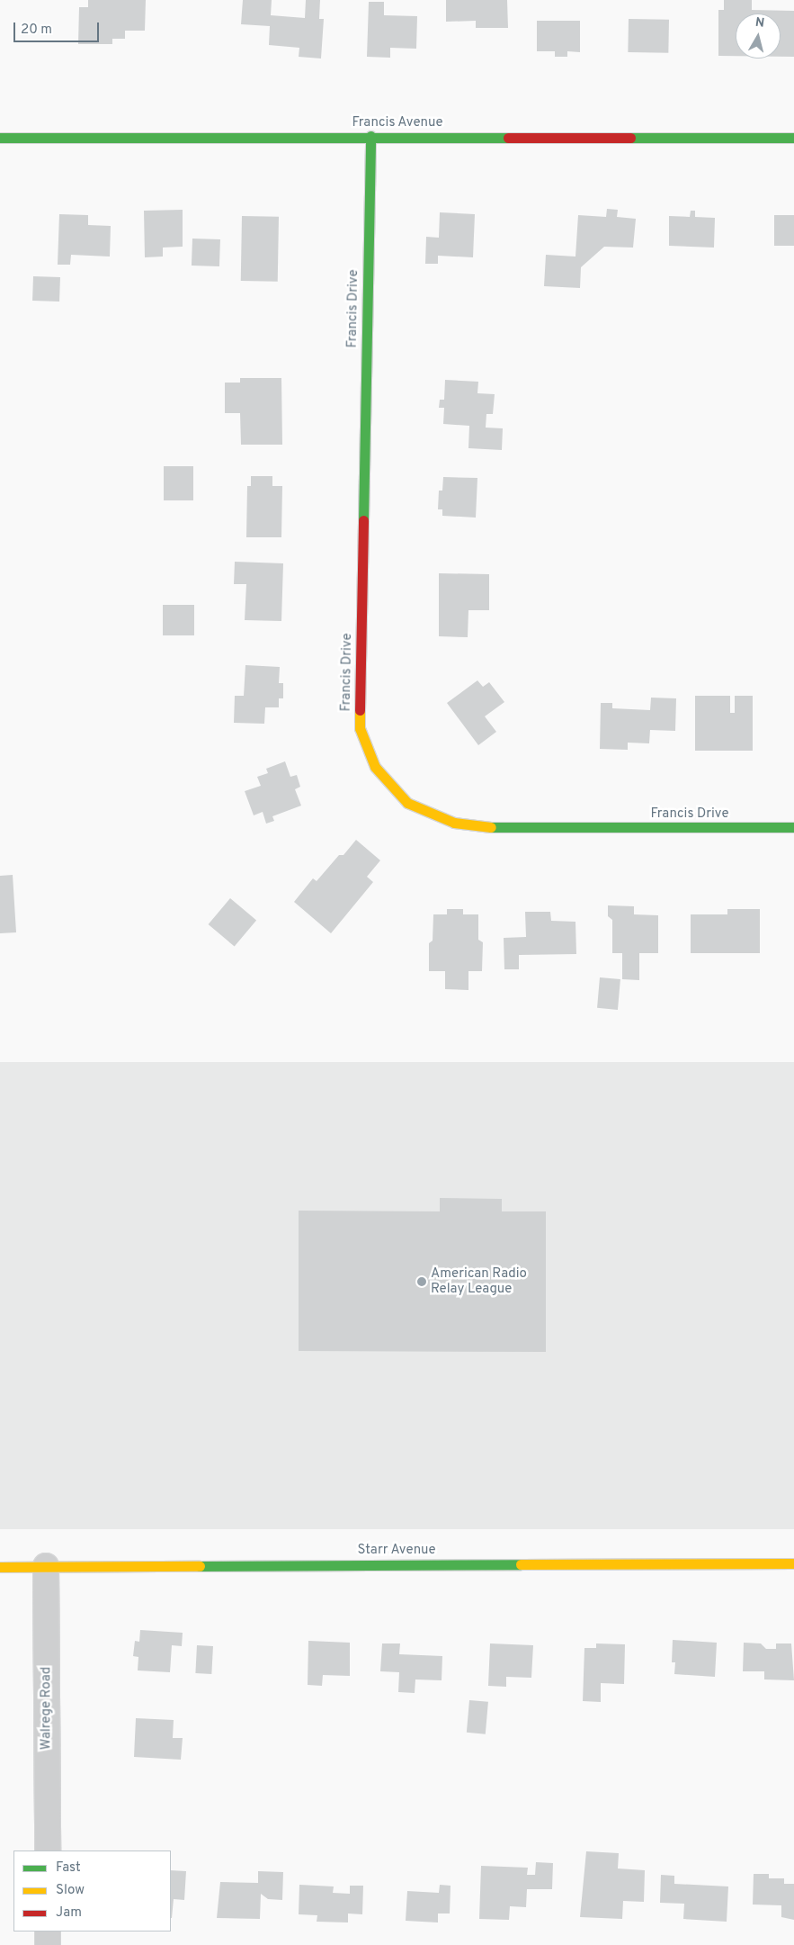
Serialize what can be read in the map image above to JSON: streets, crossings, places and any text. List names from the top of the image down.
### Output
{
  "streets": {
    "street": [
      "Francis Avenue",
      "Francis Drive",
      "Starr Avenue",
      "Walrege Road"
    ]
  },
  "crossings": [
    ["Francis Avenue", "Francis Drive"],
    ["Starr Avenue", "Walrege Road"]
  ],
  "places": ["American Radio Relay League"],
  "legend": ["Fast", "Slow", "Jam"],
  "scale_bar": "20 m",
  "north": "top"
}
